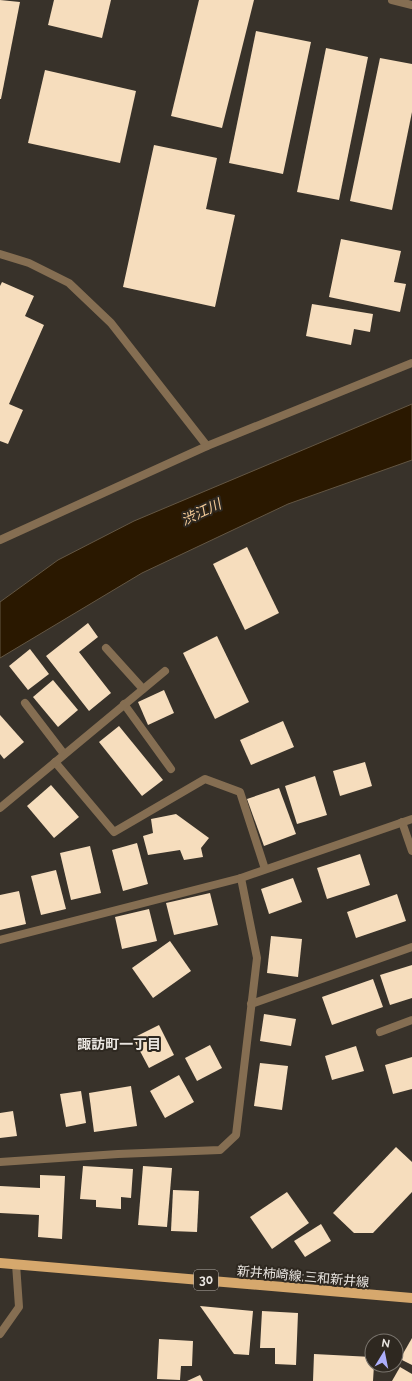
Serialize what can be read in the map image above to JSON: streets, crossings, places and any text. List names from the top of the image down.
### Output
{
  "streets": {
    "main road": ["新井柿崎線;三和新井線", "30"]
  },
  "districts": ["諏訪町一丁目"],
  "water": ["渋江川"],
  "north": "top"
}
